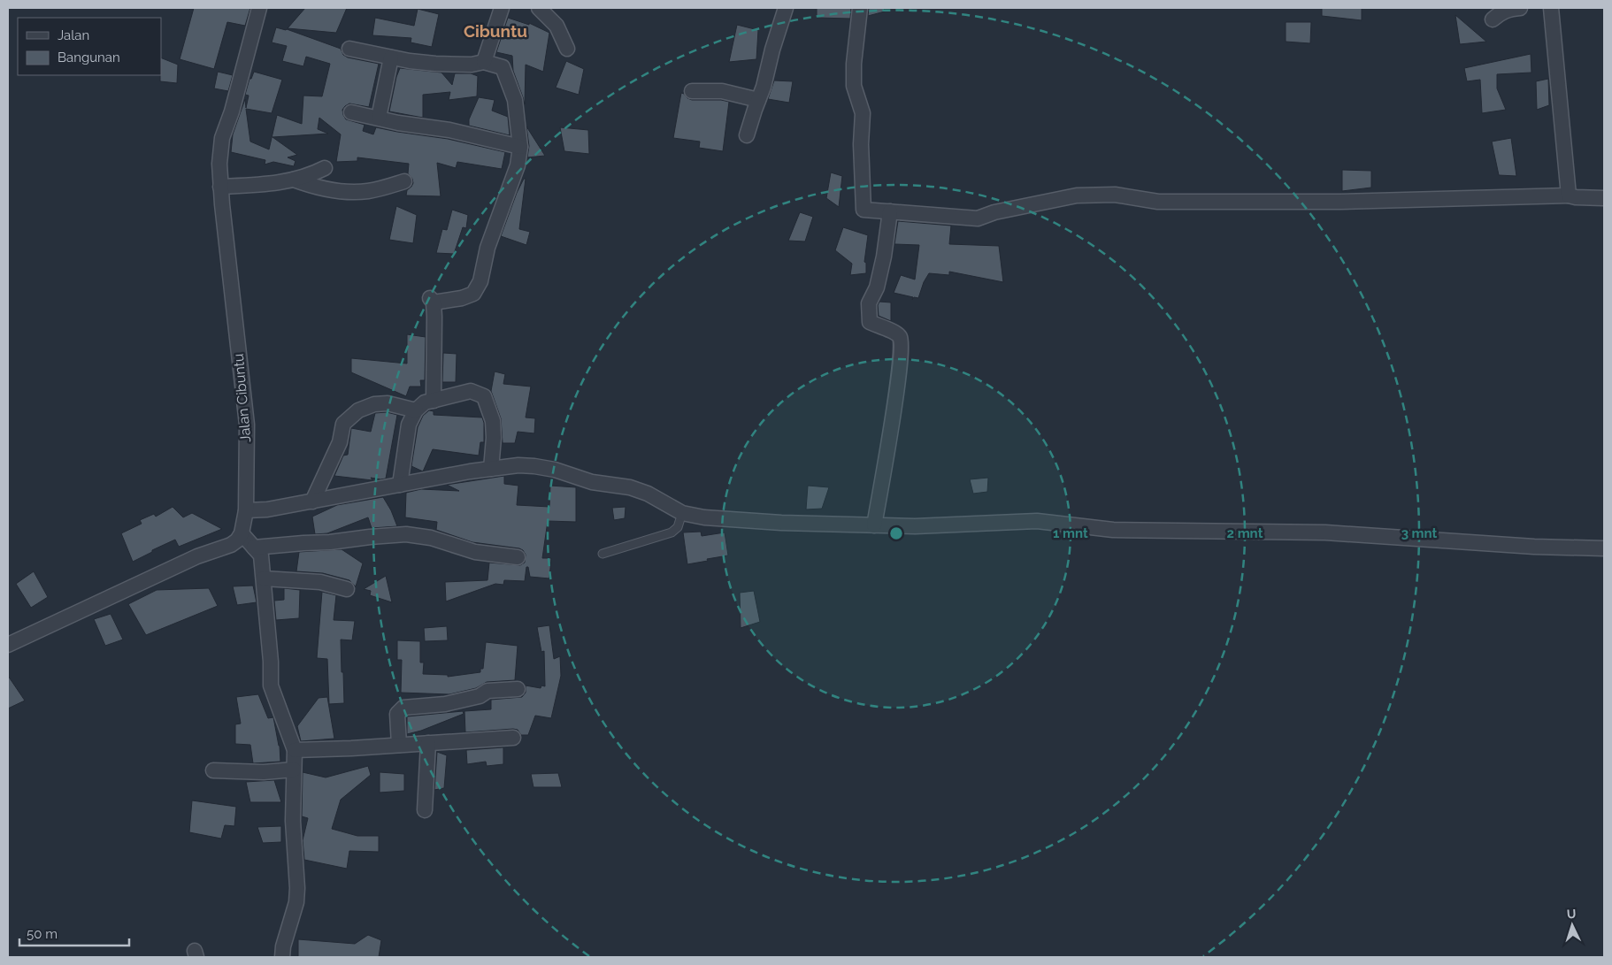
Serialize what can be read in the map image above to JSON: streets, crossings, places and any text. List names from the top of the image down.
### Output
{
  "streets": {
    "street": ["Jalan Cibuntu"]
  },
  "districts": ["Cibuntu"],
  "legend": ["Jalan", "Bangunan"],
  "scale_bar": "50 m",
  "north": "top",
  "rings": ["1 mnt", "2 mnt", "3 mnt"]
}
